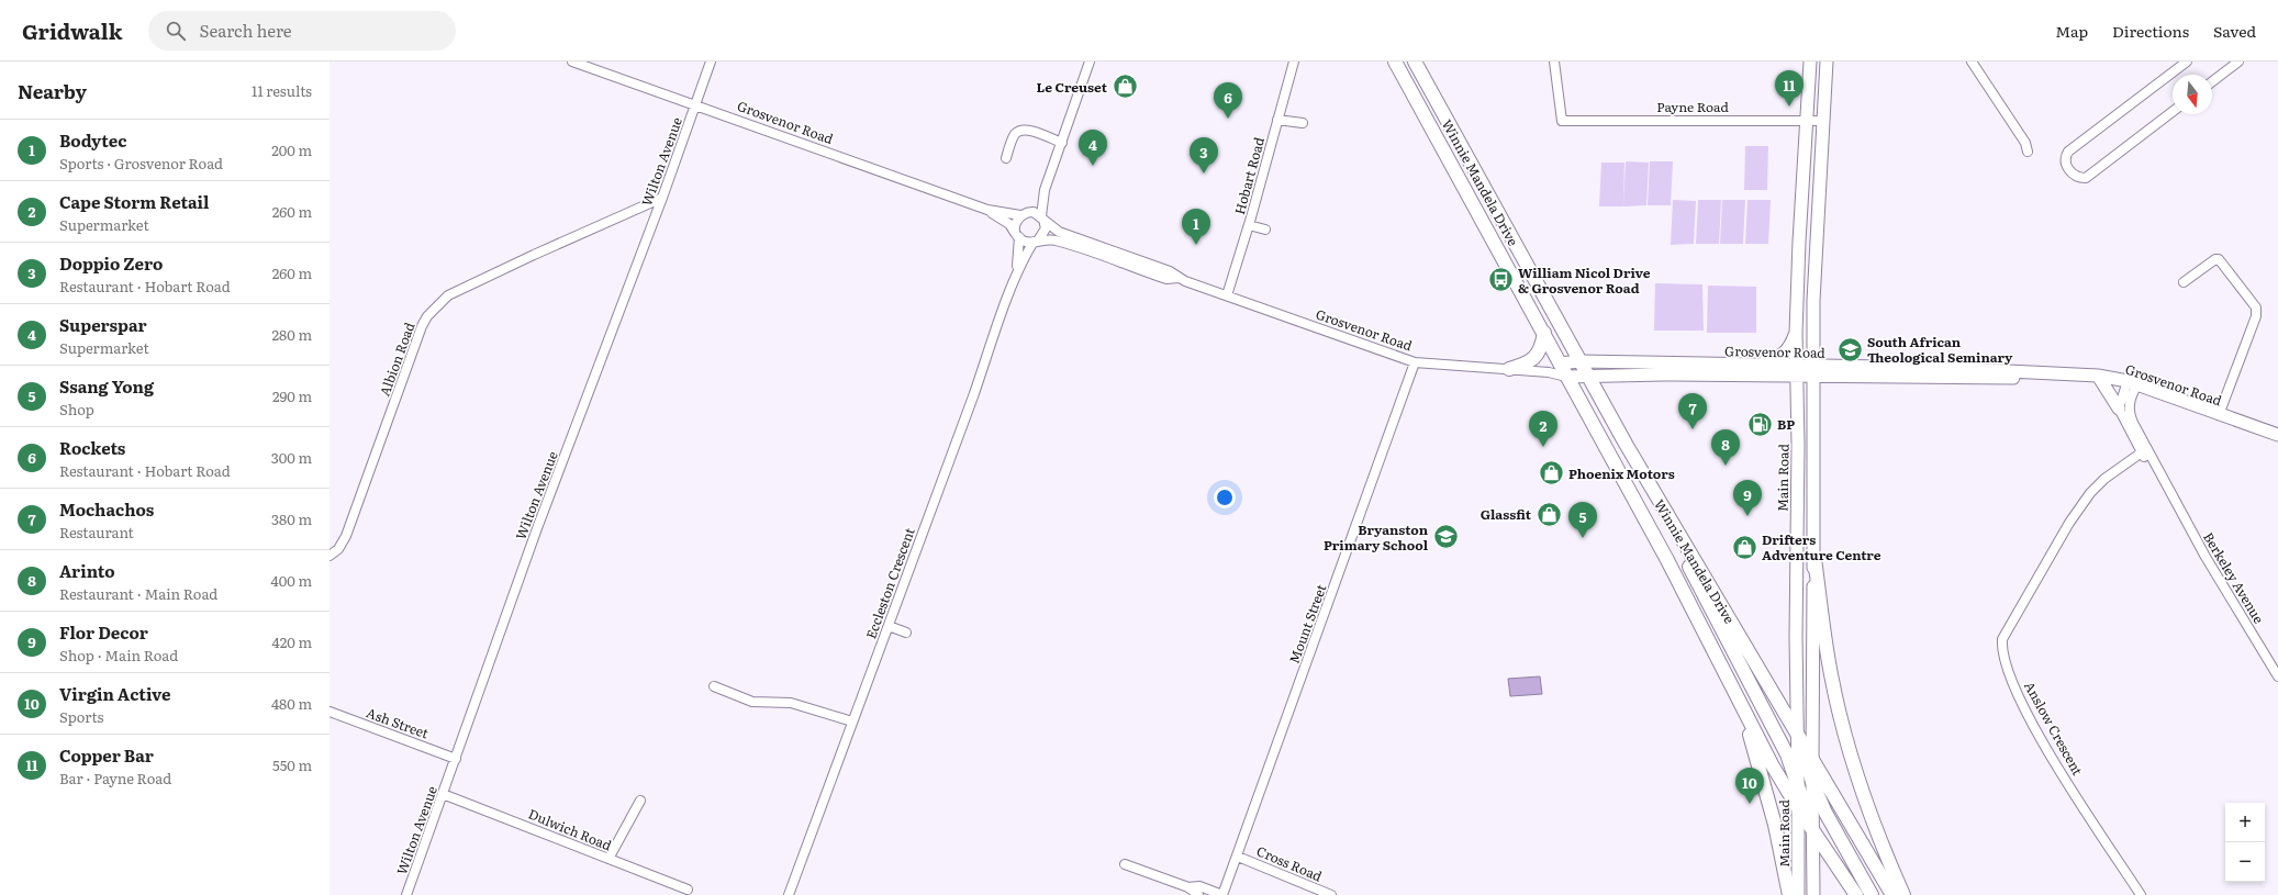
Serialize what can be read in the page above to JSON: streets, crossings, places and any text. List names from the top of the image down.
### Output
{
  "streets": {
    "main road": ["Grosvenor Road", "Winnie Mandela Drive", "Main Road"],
    "street": [
      "Payne Road",
      "Wilton Avenue",
      "Hobart Road",
      "Albion Road",
      "Berkeley Avenue",
      "Eccleston Crescent",
      "Mount Street",
      "Ash Street",
      "Anslow Crescent",
      "Dulwich Road",
      "Cross Road"
    ]
  },
  "crossings": [
    ["Payne Road", "Main Road"],
    ["Grosvenor Road", "Wilton Avenue"],
    ["Grosvenor Road", "Hobart Road"],
    ["Grosvenor Road", "Winnie Mandela Drive"],
    ["Grosvenor Road", "Main Road"],
    ["Grosvenor Road", "Berkeley Avenue"],
    ["Grosvenor Road", "Eccleston Crescent"],
    ["Grosvenor Road", "Mount Street"],
    ["Wilton Avenue", "Albion Road"],
    ["Wilton Avenue", "Ash Street"],
    ["Wilton Avenue", "Dulwich Road"],
    ["Winnie Mandela Drive", "Main Road"],
    ["Berkeley Avenue", "Anslow Crescent"],
    ["Mount Street", "Cross Road"]
  ],
  "places": {
    "shop": [
      "Le Creuset",
      "Phoenix Motors",
      "Glassfit",
      "Drifters Adventure Centre"
    ],
    "bus stop": ["William Nicol Drive & Grosvenor Road"],
    "school or university": ["South African Theological Seminary", "Bryanston Primary School"],
    "fuel station": ["BP"]
  },
  "north": "bottom",
  "page": {
    "header": "Gridwalk",
    "search": "Search here",
    "nav": ["Map", "Directions", "Saved"],
    "heading": ["Nearby", "11 results"],
    "pins": [
      "11",
      "6",
      "4",
      "3",
      "1",
      "7",
      "2",
      "8",
      "9",
      "5",
      "10"
    ],
    "list": [
      {
        "mark": "1",
        "name": "Bodytec",
        "note": "Sports · Grosvenor Road",
        "value": "200 m"
      },
      {
        "mark": "2",
        "name": "Cape Storm Retail",
        "note": "Supermarket",
        "value": "260 m"
      },
      {
        "mark": "3",
        "name": "Doppio Zero",
        "note": "Restaurant · Hobart Road",
        "value": "260 m"
      },
      {
        "mark": "4",
        "name": "Superspar",
        "note": "Supermarket",
        "value": "280 m"
      },
      {
        "mark": "5",
        "name": "Ssang Yong",
        "note": "Shop",
        "value": "290 m"
      },
      {
        "mark": "6",
        "name": "Rockets",
        "note": "Restaurant · Hobart Road",
        "value": "300 m"
      },
      {
        "mark": "7",
        "name": "Mochachos",
        "note": "Restaurant",
        "value": "380 m"
      },
      {
        "mark": "8",
        "name": "Arinto",
        "note": "Restaurant · Main Road",
        "value": "400 m"
      },
      {
        "mark": "9",
        "name": "Flor Decor",
        "note": "Shop · Main Road",
        "value": "420 m"
      },
      {
        "mark": "10",
        "name": "Virgin Active",
        "note": "Sports",
        "value": "480 m"
      },
      {
        "mark": "11",
        "name": "Copper Bar",
        "note": "Bar · Payne Road",
        "value": "550 m"
      }
    ],
    "map_buttons": ["+", "−"]
  }
}
